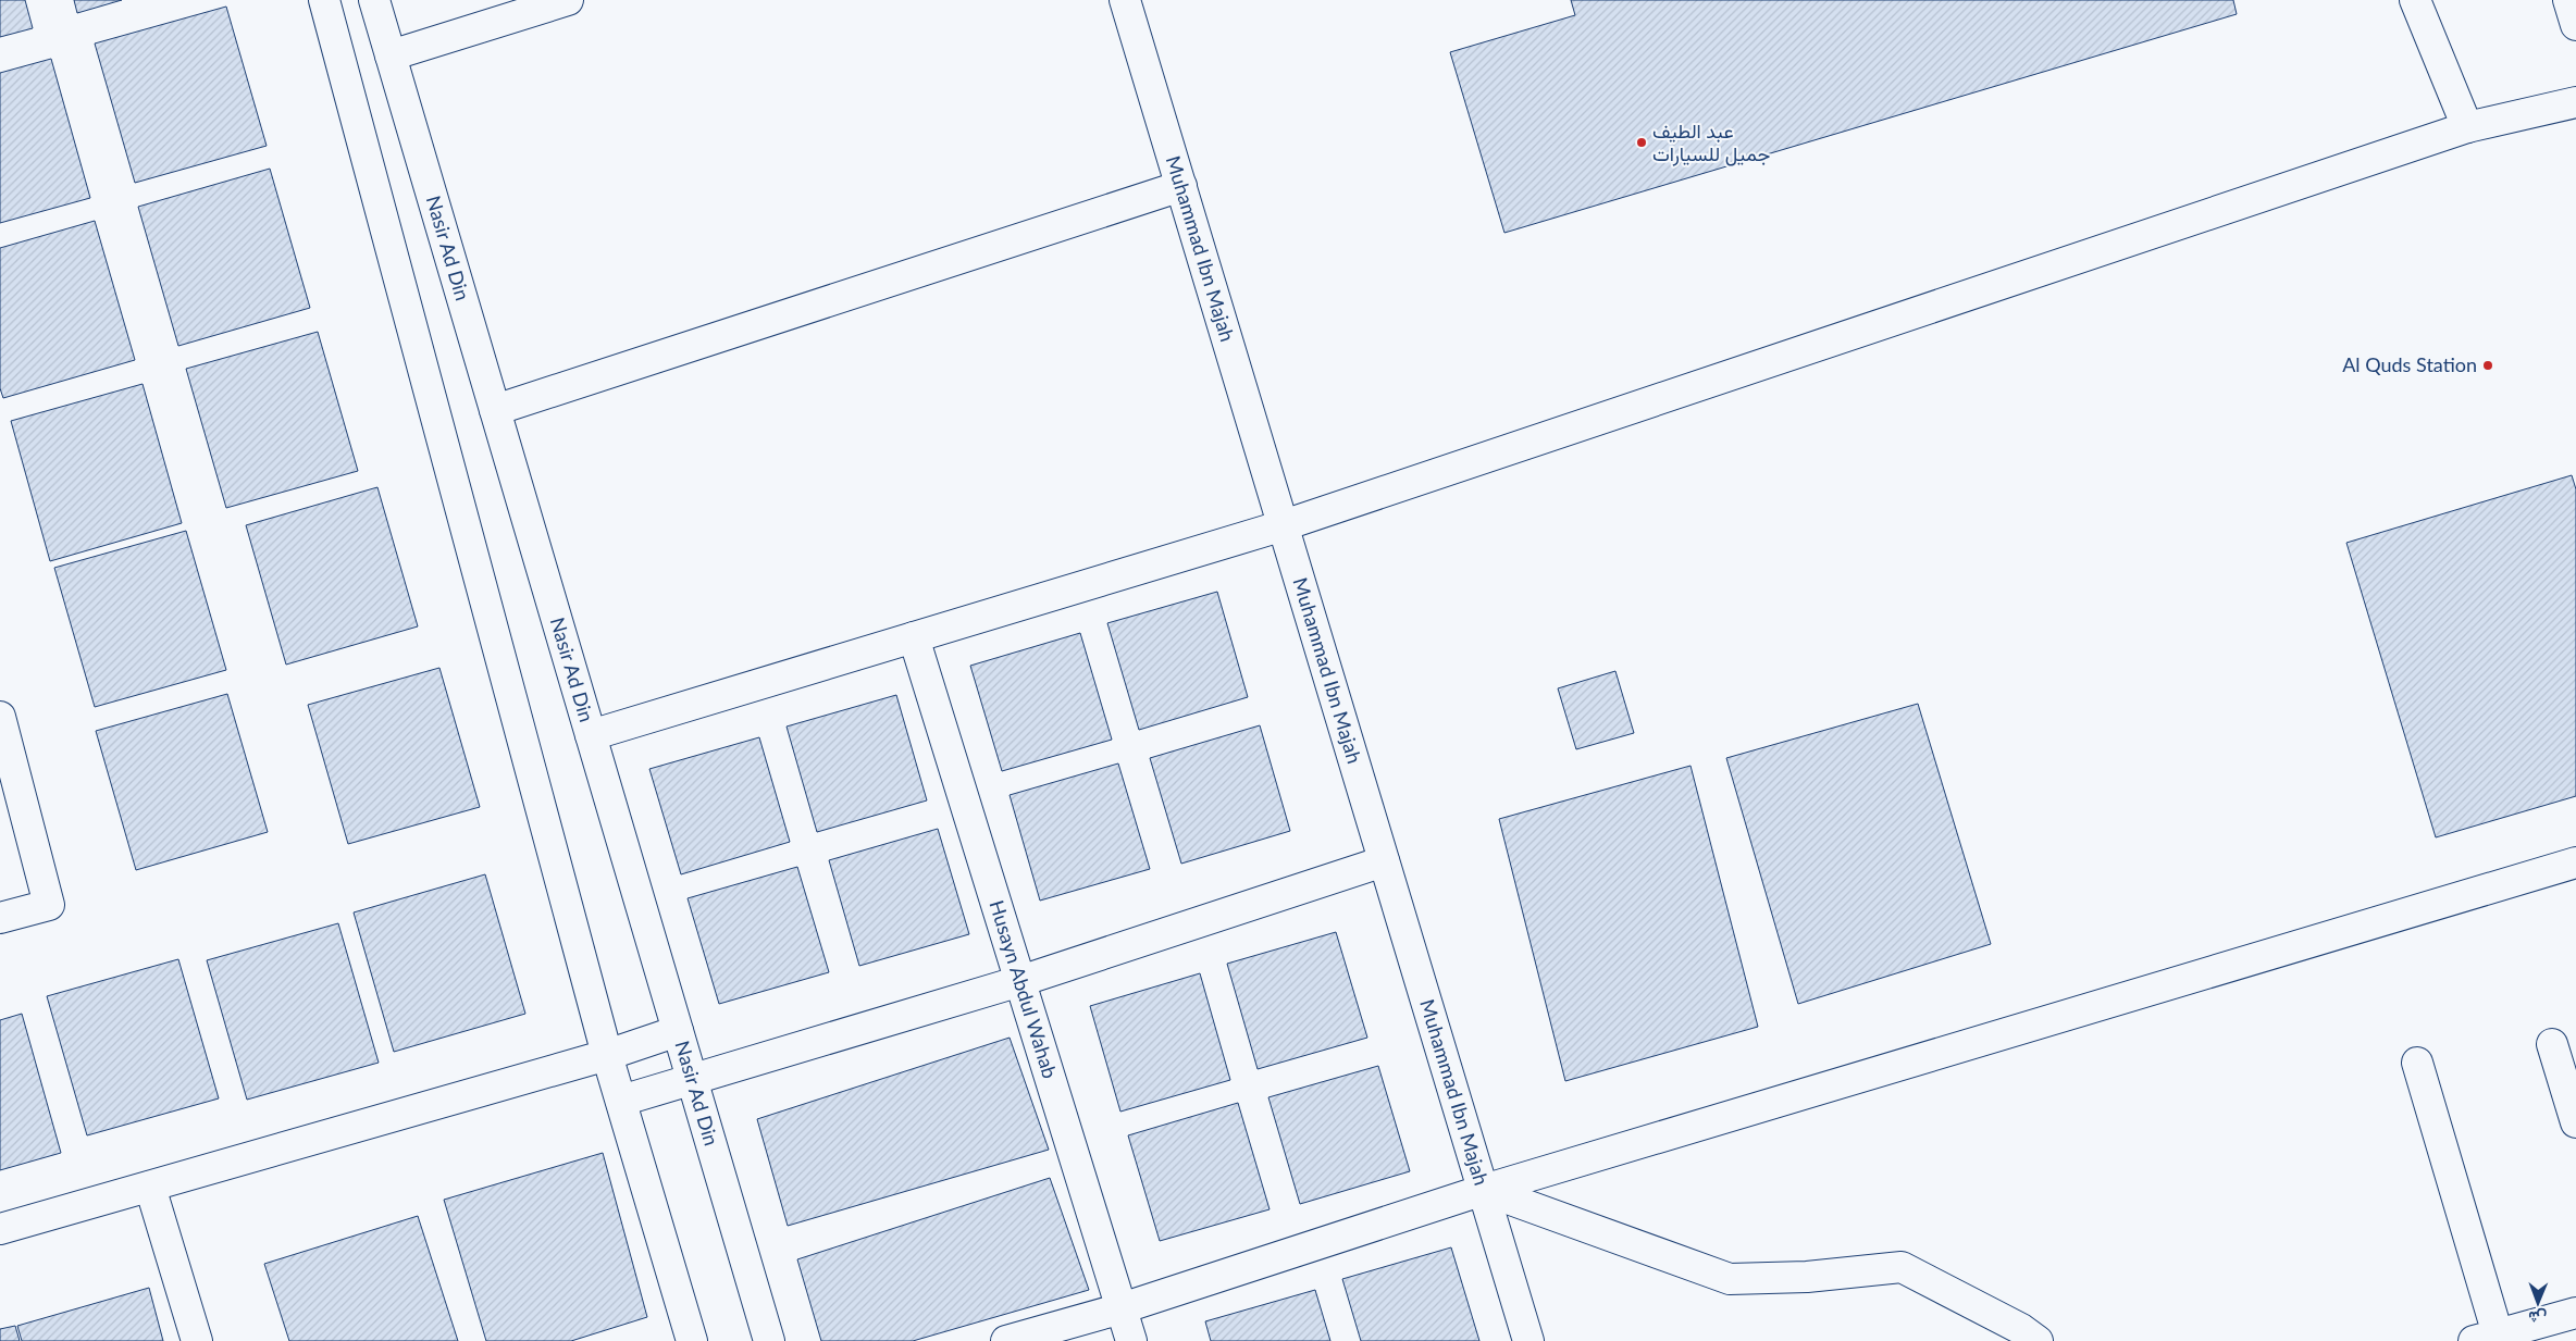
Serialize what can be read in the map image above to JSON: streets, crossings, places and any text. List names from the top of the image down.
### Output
{
  "streets": {
    "street": ["Nasir Ad Din", "Muhammad Ibn Majah", "Husayn Abdul Wahab"]
  },
  "places": ["عبد الطيف جميل للسيارات", "Al Quds Station"],
  "north": "bottom"
}
